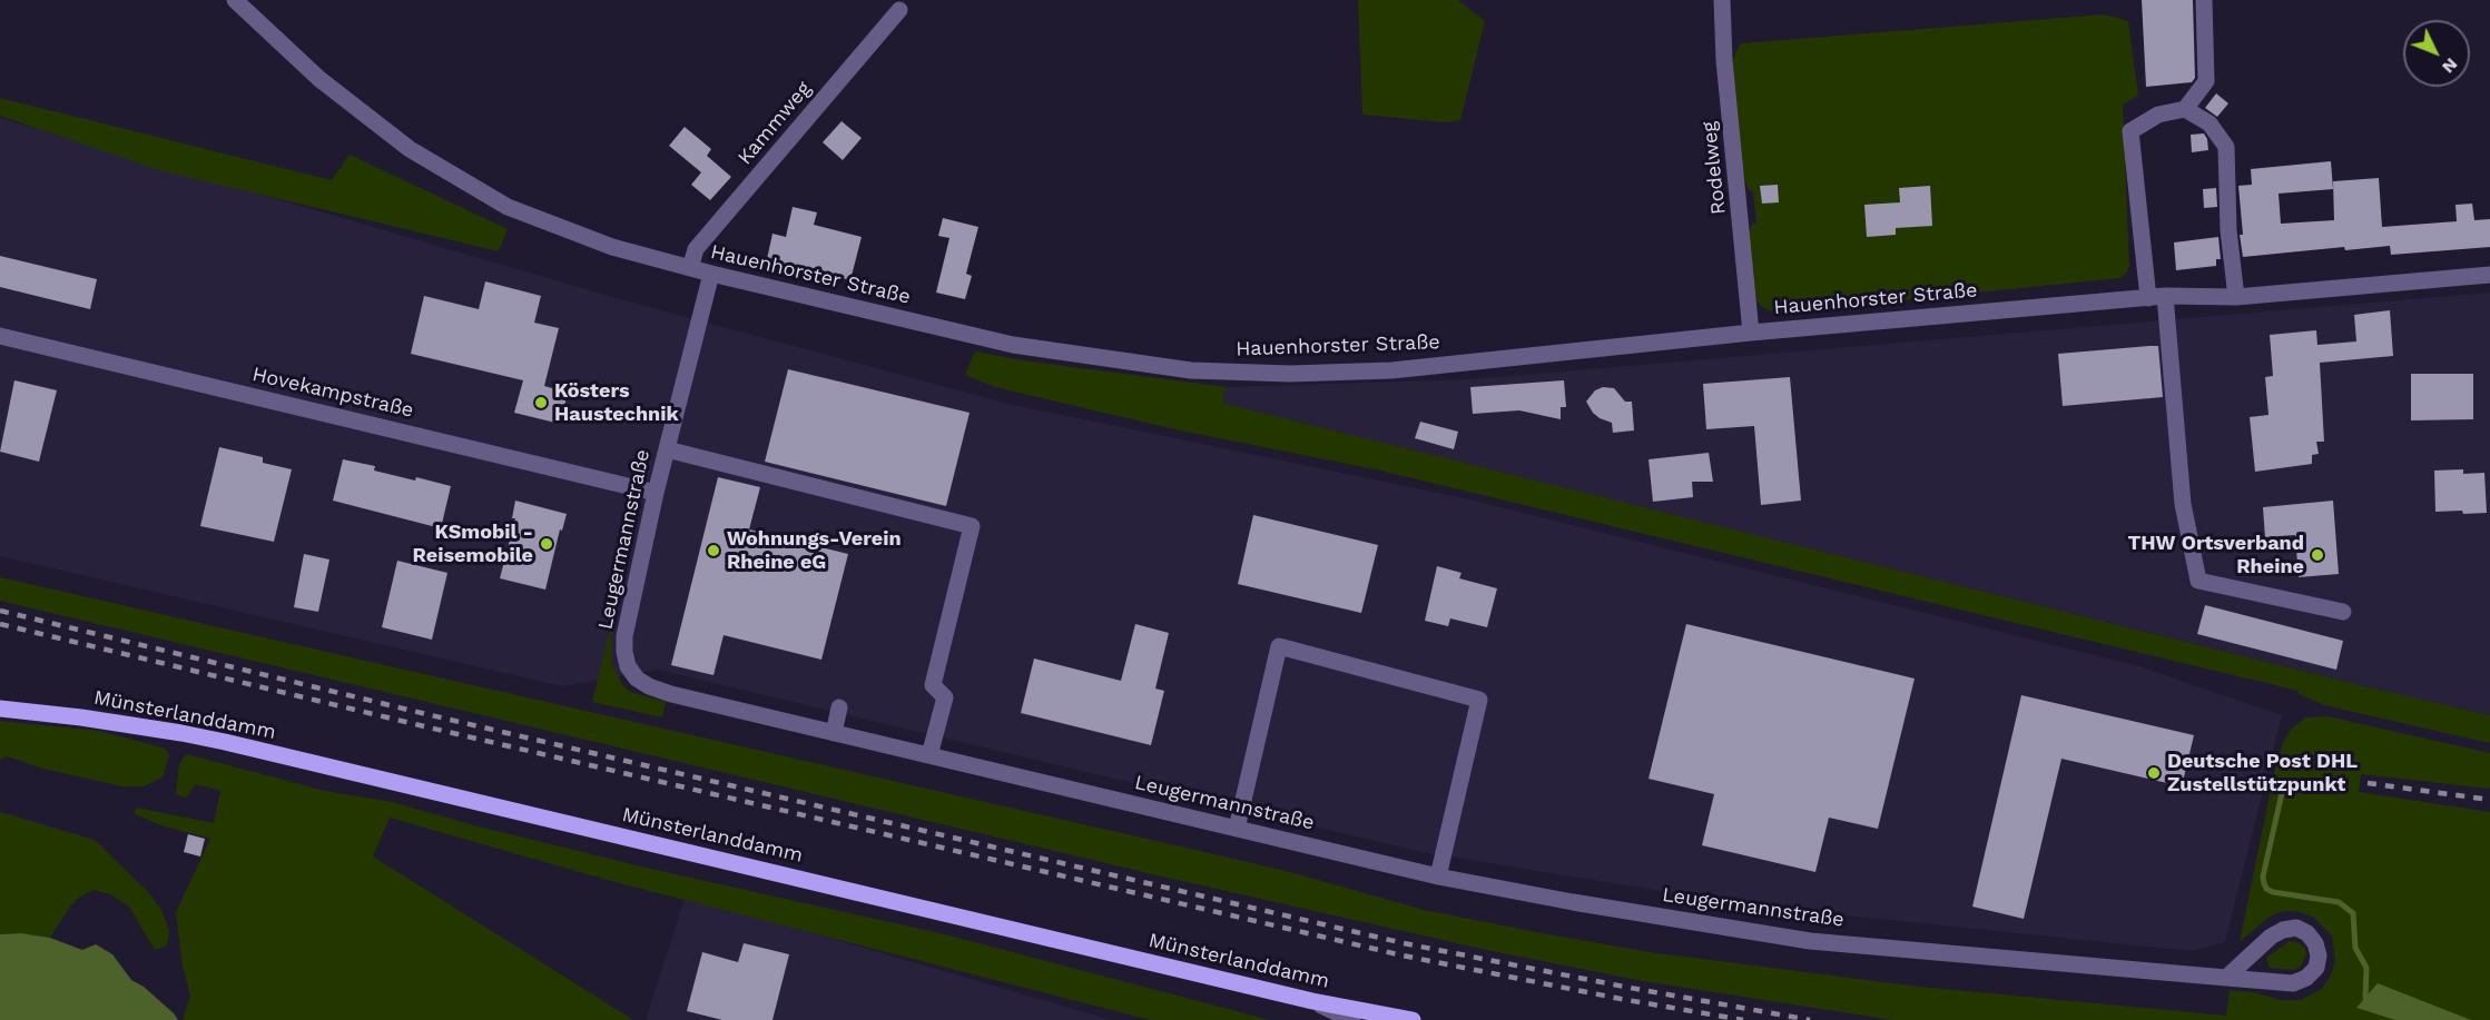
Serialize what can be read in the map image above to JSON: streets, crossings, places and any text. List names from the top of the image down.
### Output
{
  "streets": {
    "main road": ["Münsterlanddamm"],
    "street": [
      "Kammweg",
      "Rodelweg",
      "Hauenhorster Straße",
      "Hovekampstraße",
      "Leugermannstraße"
    ]
  },
  "crossings": [
    ["Kammweg", "Hauenhorster Straße"],
    ["Rodelweg", "Hauenhorster Straße"],
    ["Hauenhorster Straße", "Leugermannstraße"],
    ["Hovekampstraße", "Leugermannstraße"]
  ],
  "places": [
    "Kösters Haustechnik",
    "KSmobil - Reisemobile",
    "Wohnungs-Verein Rheine eG",
    "THW Ortsverband Rheine",
    "Deutsche Post DHL Zustellstützpunkt"
  ],
  "north": "bottom right"
}
